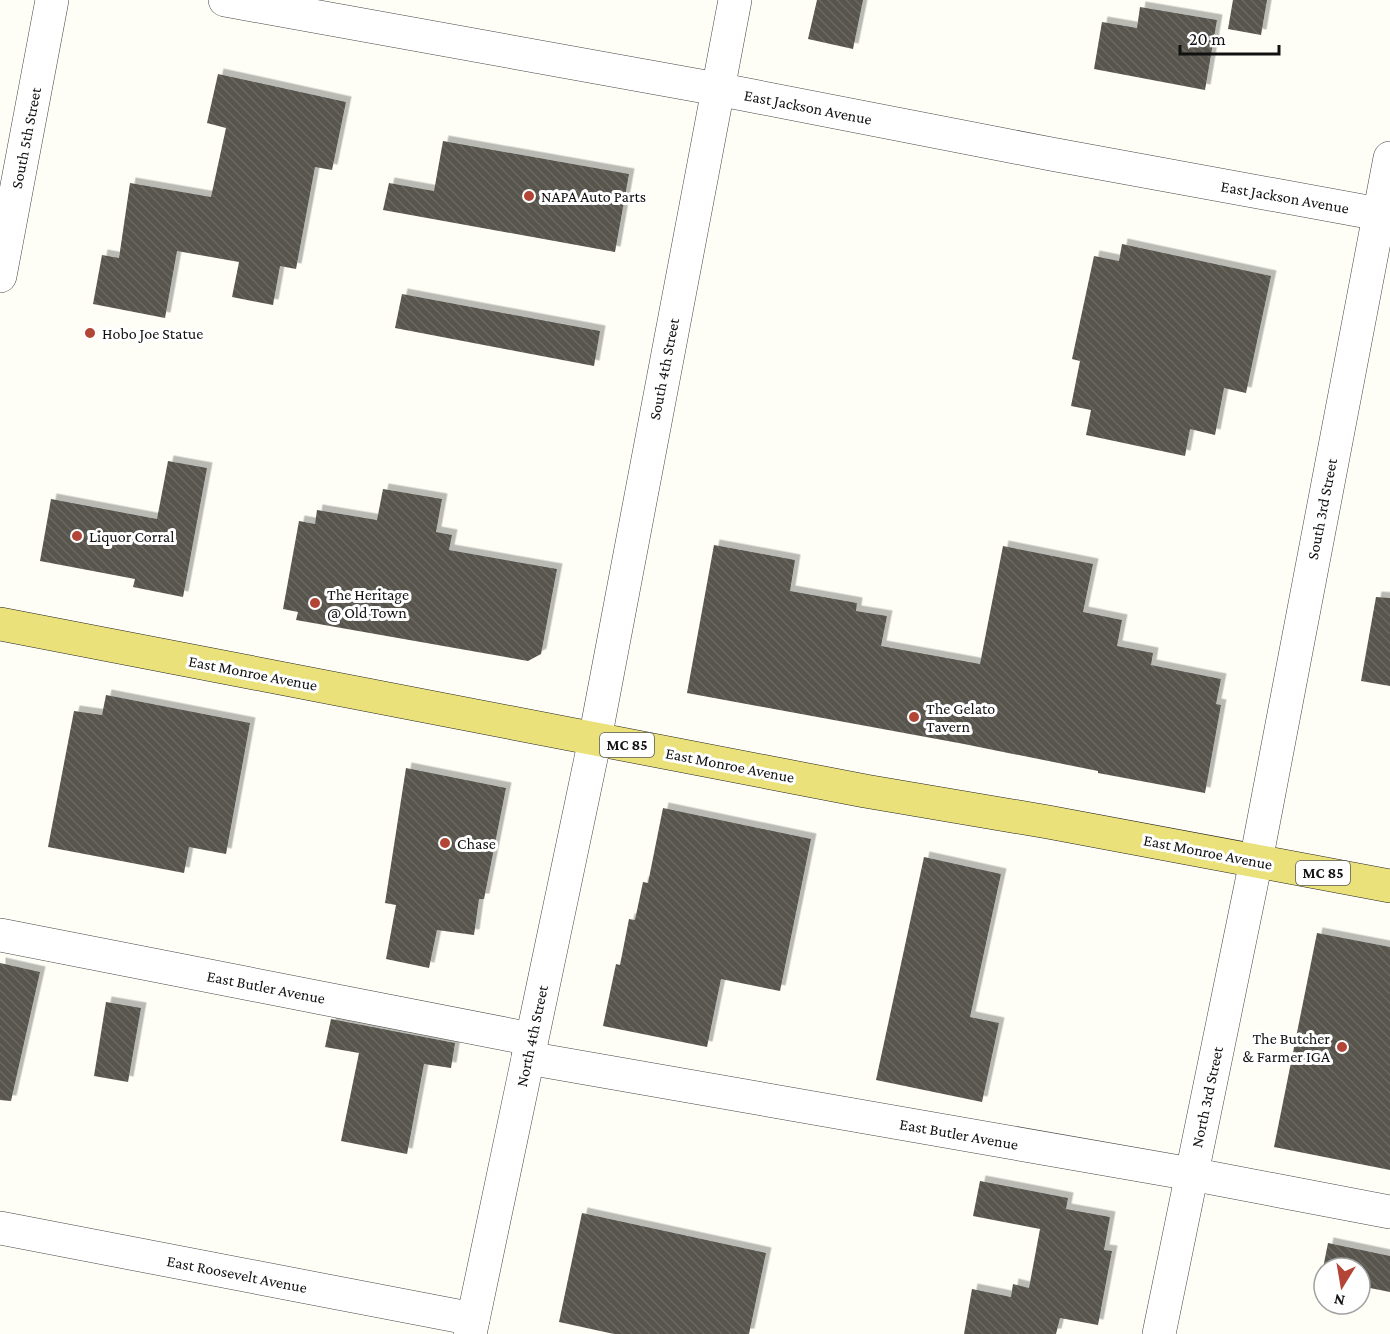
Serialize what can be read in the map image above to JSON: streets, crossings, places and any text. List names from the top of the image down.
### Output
{
  "streets": {
    "main road": ["East Monroe Avenue", "MC 85"],
    "street": [
      "East Jackson Avenue",
      "South 5th Street",
      "South 4th Street",
      "South 3rd Street",
      "East Butler Avenue",
      "North 4th Street",
      "North 3rd Street",
      "East Roosevelt Avenue"
    ]
  },
  "crossings": [
    ["East Jackson Avenue", "South 4th Street"],
    ["East Jackson Avenue", "South 3rd Street"],
    ["South 4th Street", "East Monroe Avenue"],
    ["South 4th Street", "North 4th Street"],
    ["South 3rd Street", "East Monroe Avenue"],
    ["South 3rd Street", "North 3rd Street"],
    ["East Monroe Avenue", "North 4th Street"],
    ["East Monroe Avenue", "North 3rd Street"],
    ["East Butler Avenue", "North 4th Street"],
    ["East Butler Avenue", "North 3rd Street"],
    ["North 4th Street", "East Roosevelt Avenue"]
  ],
  "places": [
    "NAPA Auto Parts",
    "Hobo Joe Statue",
    "Liquor Corral",
    "The Heritage @ Old Town",
    "The Gelato Tavern",
    "Chase",
    "The Butcher & Farmer IGA"
  ],
  "scale_bar": "20 m",
  "north": "bottom"
}
